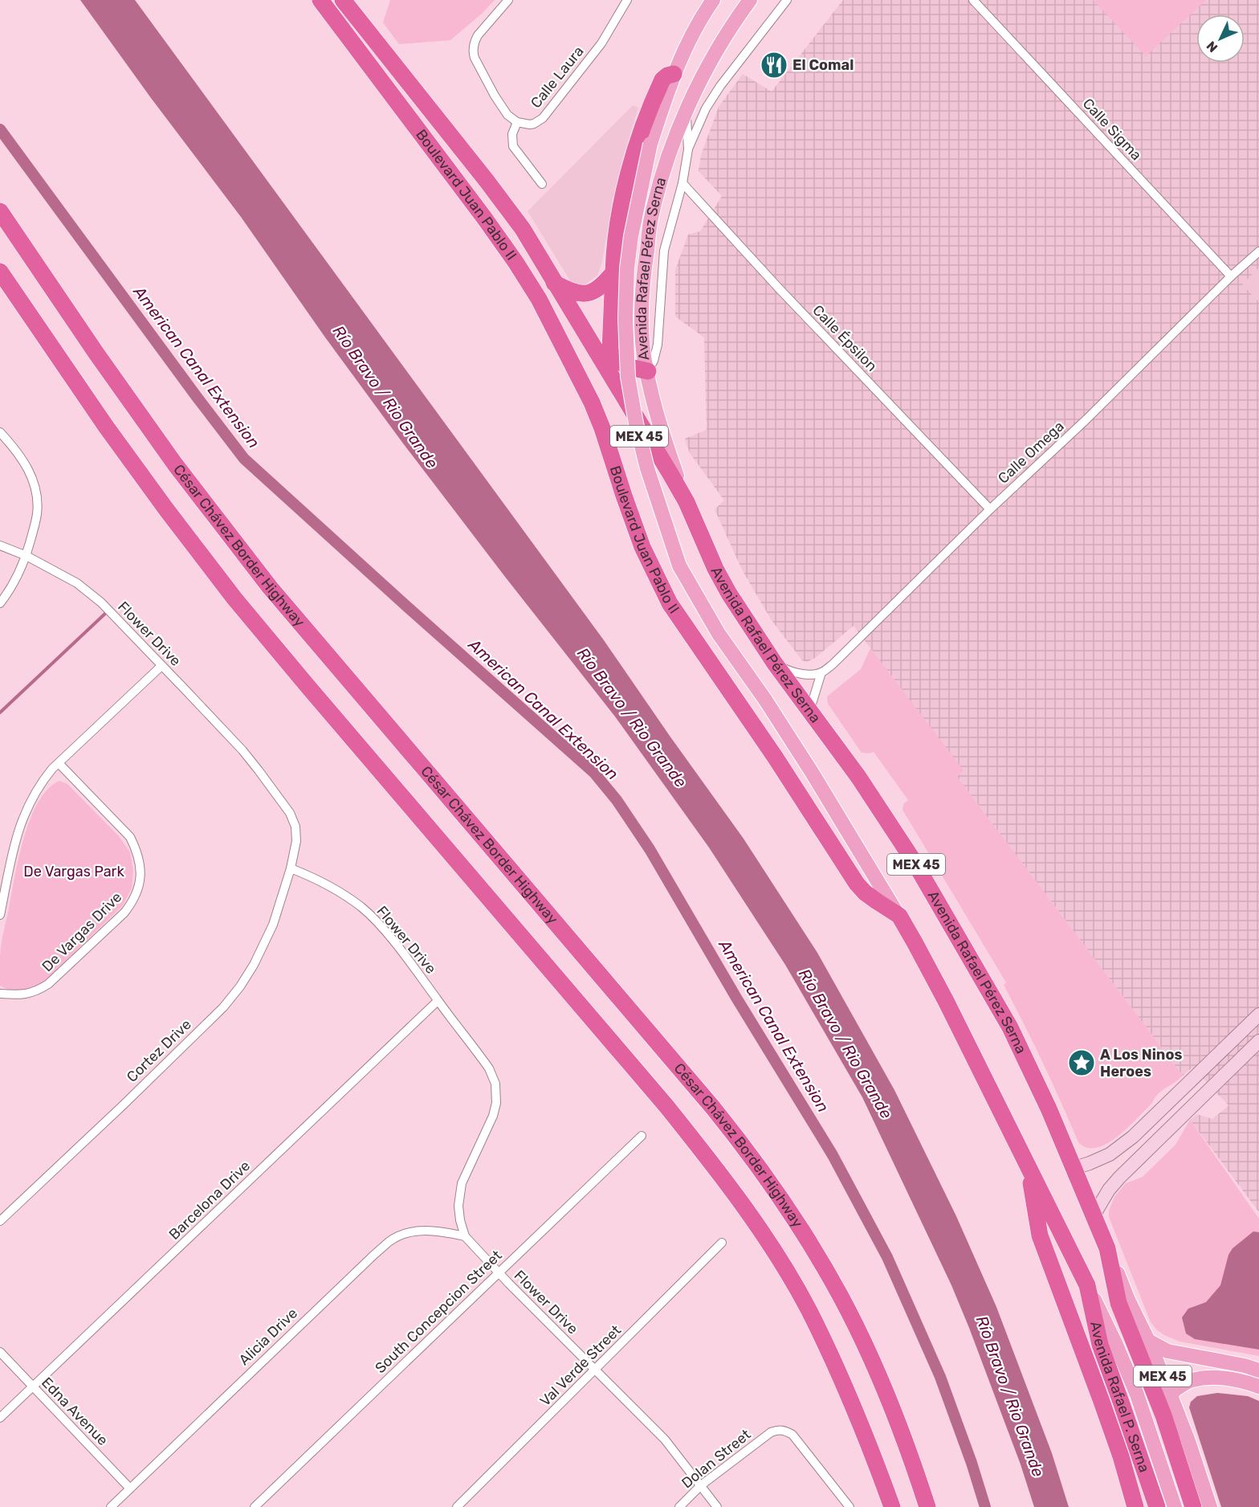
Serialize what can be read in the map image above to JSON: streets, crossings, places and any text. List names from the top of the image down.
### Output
{
  "streets": {
    "highway": [
      "Boulevard Juan Pablo II",
      "Avenida Rafael Pérez Serna",
      "MEX 45",
      "César Chávez Border Highway",
      "Avenida Rafael P. Serna"
    ],
    "street": [
      "Calle Laura",
      "Calle Sigma",
      "Calle Épsilon",
      "Calle Omega",
      "Flower Drive",
      "De Vargas Drive",
      "Cortez Drive",
      "Barcelona Drive",
      "South Concepcion Street",
      "Alicia Drive",
      "Val Verde Street",
      "Edna Avenue",
      "Dolan Street"
    ]
  },
  "crossings": [
    ["Calle Sigma", "Calle Omega"],
    ["Boulevard Juan Pablo II", "Avenida Rafael Pérez Serna"],
    ["Boulevard Juan Pablo II", "MEX 45"],
    ["Avenida Rafael Pérez Serna", "MEX 45"],
    ["Avenida Rafael Pérez Serna", "Avenida Rafael P. Serna"],
    ["Calle Épsilon", "Calle Omega"],
    ["MEX 45", "Avenida Rafael P. Serna"],
    ["Flower Drive", "Cortez Drive"],
    ["Flower Drive", "Barcelona Drive"],
    ["Flower Drive", "South Concepcion Street"],
    ["Flower Drive", "Alicia Drive"],
    ["Flower Drive", "Val Verde Street"],
    ["Flower Drive", "Dolan Street"],
    ["Barcelona Drive", "Edna Avenue"],
    ["Alicia Drive", "Edna Avenue"]
  ],
  "water": ["American Canal Extension", "Río Bravo / Rio Grande"],
  "parks": ["De Vargas Park"],
  "places": {
    "restaurant": ["El Comal"],
    "place": ["A Los Ninos Heroes"]
  },
  "north": "bottom left"
}
